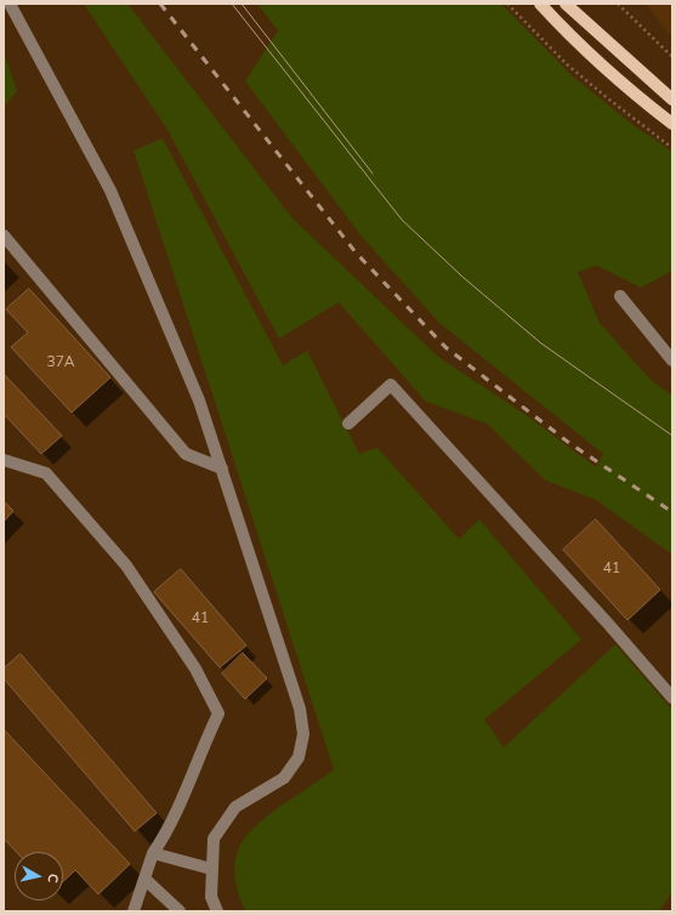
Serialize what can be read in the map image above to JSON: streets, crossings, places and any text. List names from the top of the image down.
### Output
{
  "house_numbers": ["37А", "41", "41"],
  "north": "right"
}
